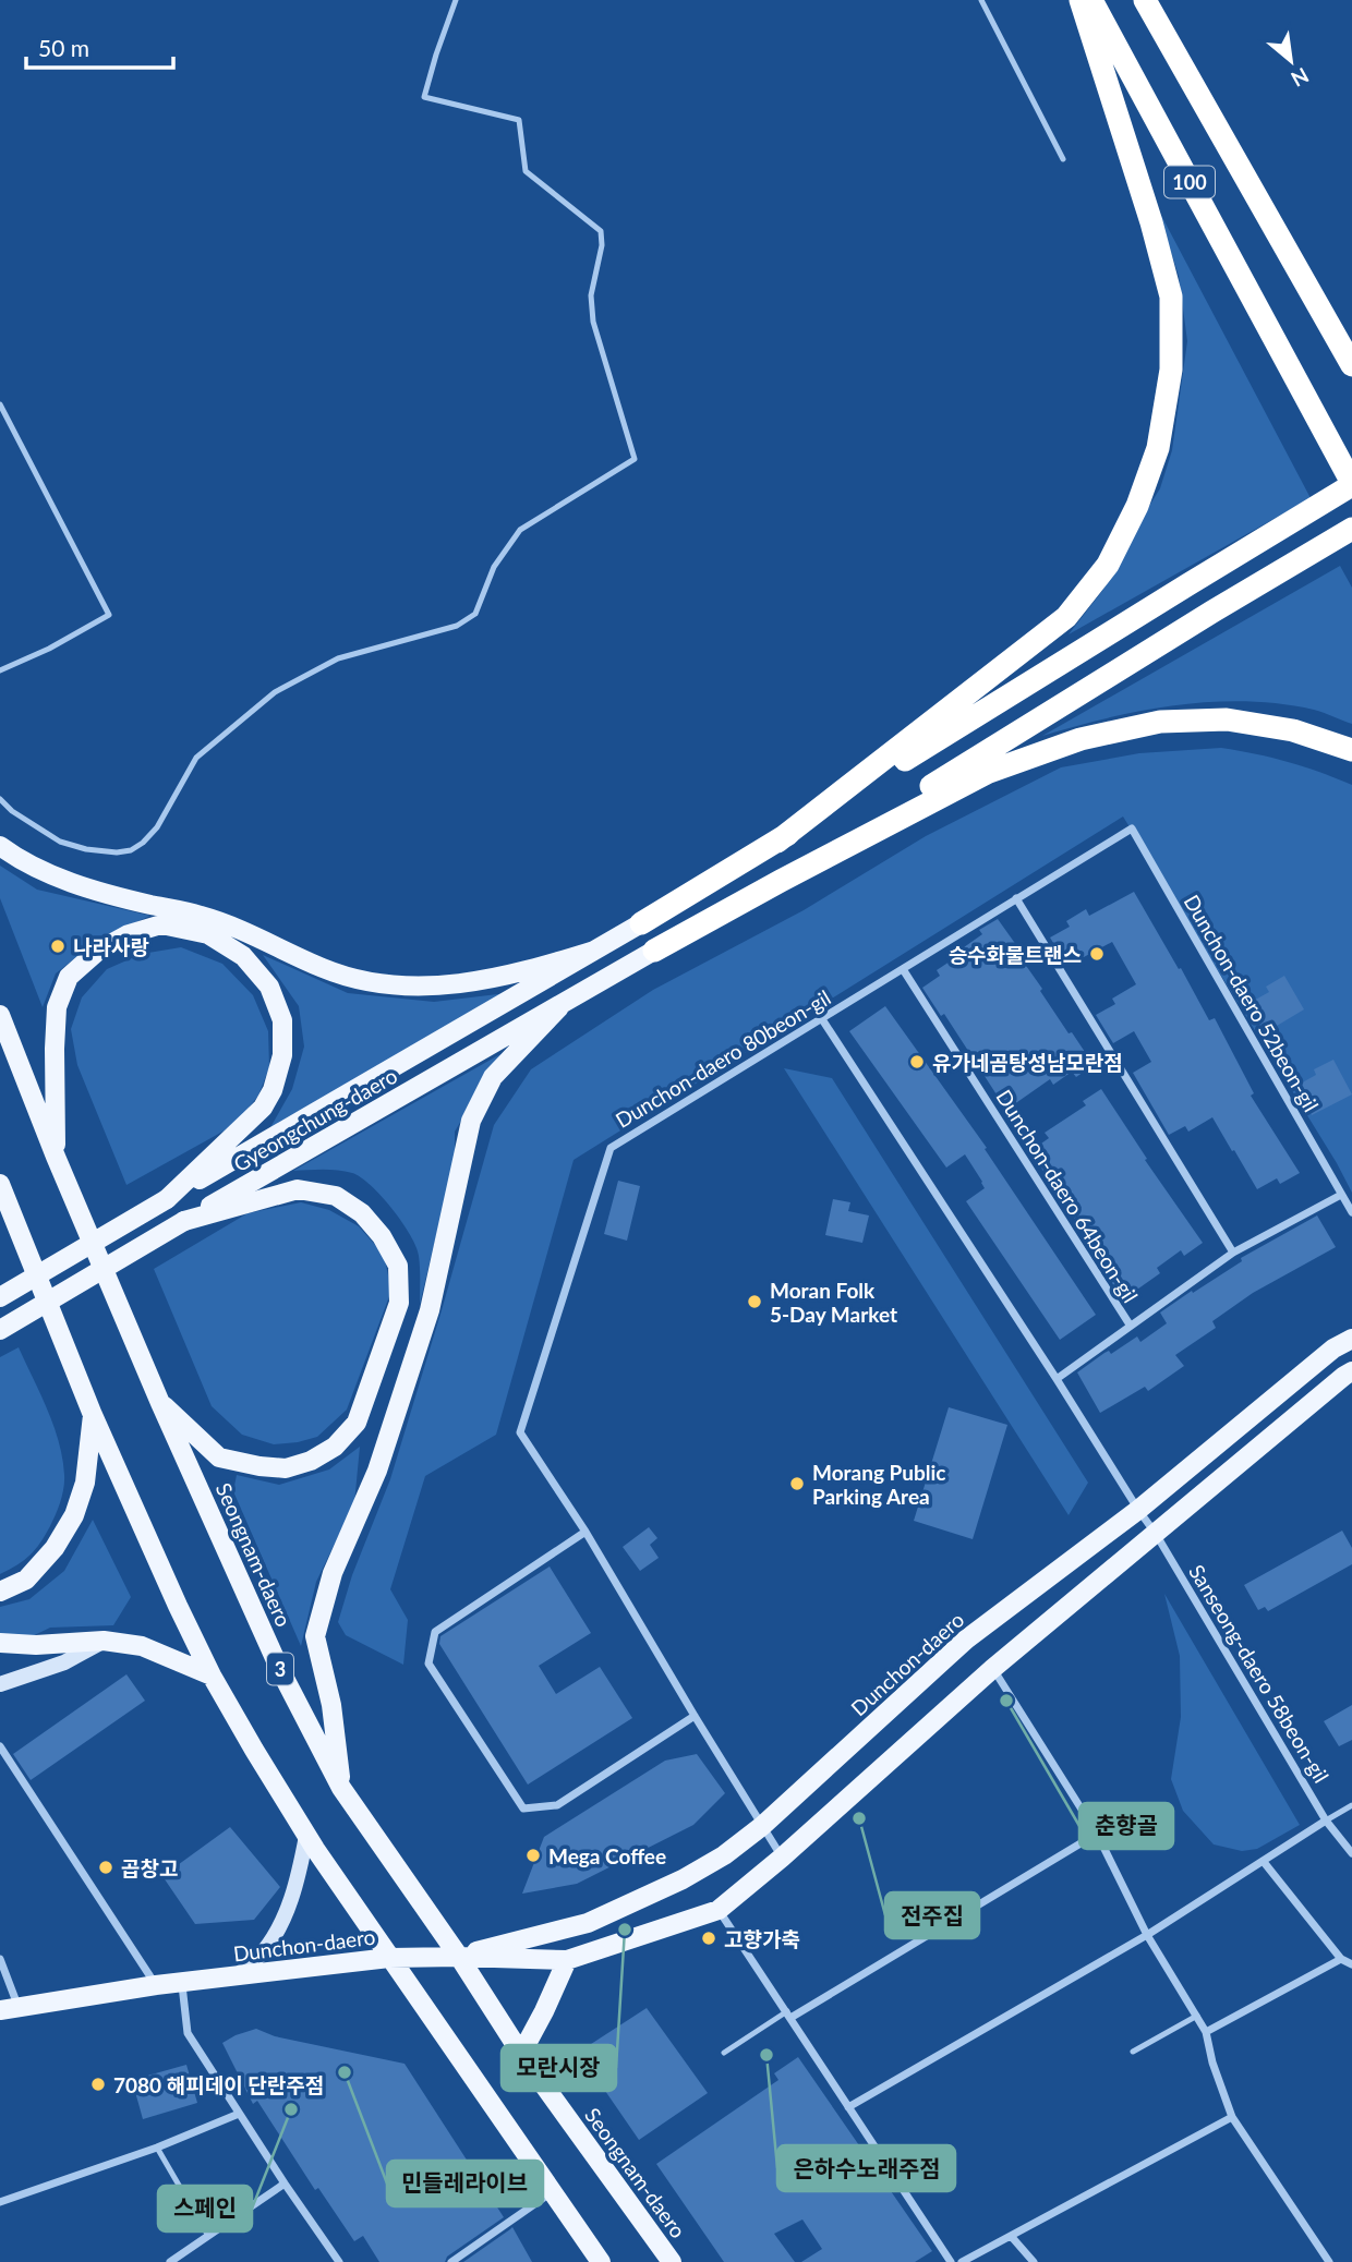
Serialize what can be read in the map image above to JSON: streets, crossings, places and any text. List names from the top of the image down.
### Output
{
  "streets": {
    "highway": ["100"],
    "main road": [
      "Gyeongchung-daero",
      "Seongnam-daero",
      "Dunchon-daero",
      "3"
    ],
    "street": [
      "Dunchon-daero 52beon-gil",
      "Dunchon-daero 80beon-gil",
      "Dunchon-daero 64beon-gil",
      "Sanseong-daero 58beon-gil"
    ]
  },
  "crossings": [
    ["Dunchon-daero 52beon-gil", "Dunchon-daero 80beon-gil"],
    ["Dunchon-daero 80beon-gil", "Dunchon-daero 64beon-gil"],
    ["Dunchon-daero 80beon-gil", "Dunchon-daero"],
    ["Seongnam-daero", "Dunchon-daero"],
    ["Dunchon-daero", "Sanseong-daero 58beon-gil"]
  ],
  "places": [
    "나라사랑",
    "승수화물트랜스",
    "유가네곰탕성남모란점",
    "Moran Folk 5-Day Market",
    "Morang Public Parking Area",
    "춘향골",
    "전주집",
    "Mega Coffee",
    "곱창고",
    "모란시장",
    "고향가축",
    "은하수노래주점",
    "민들레라이브",
    "7080 해피데이 단란주점",
    "스페인"
  ],
  "scale_bar": "50 m",
  "north": "bottom right"
}
